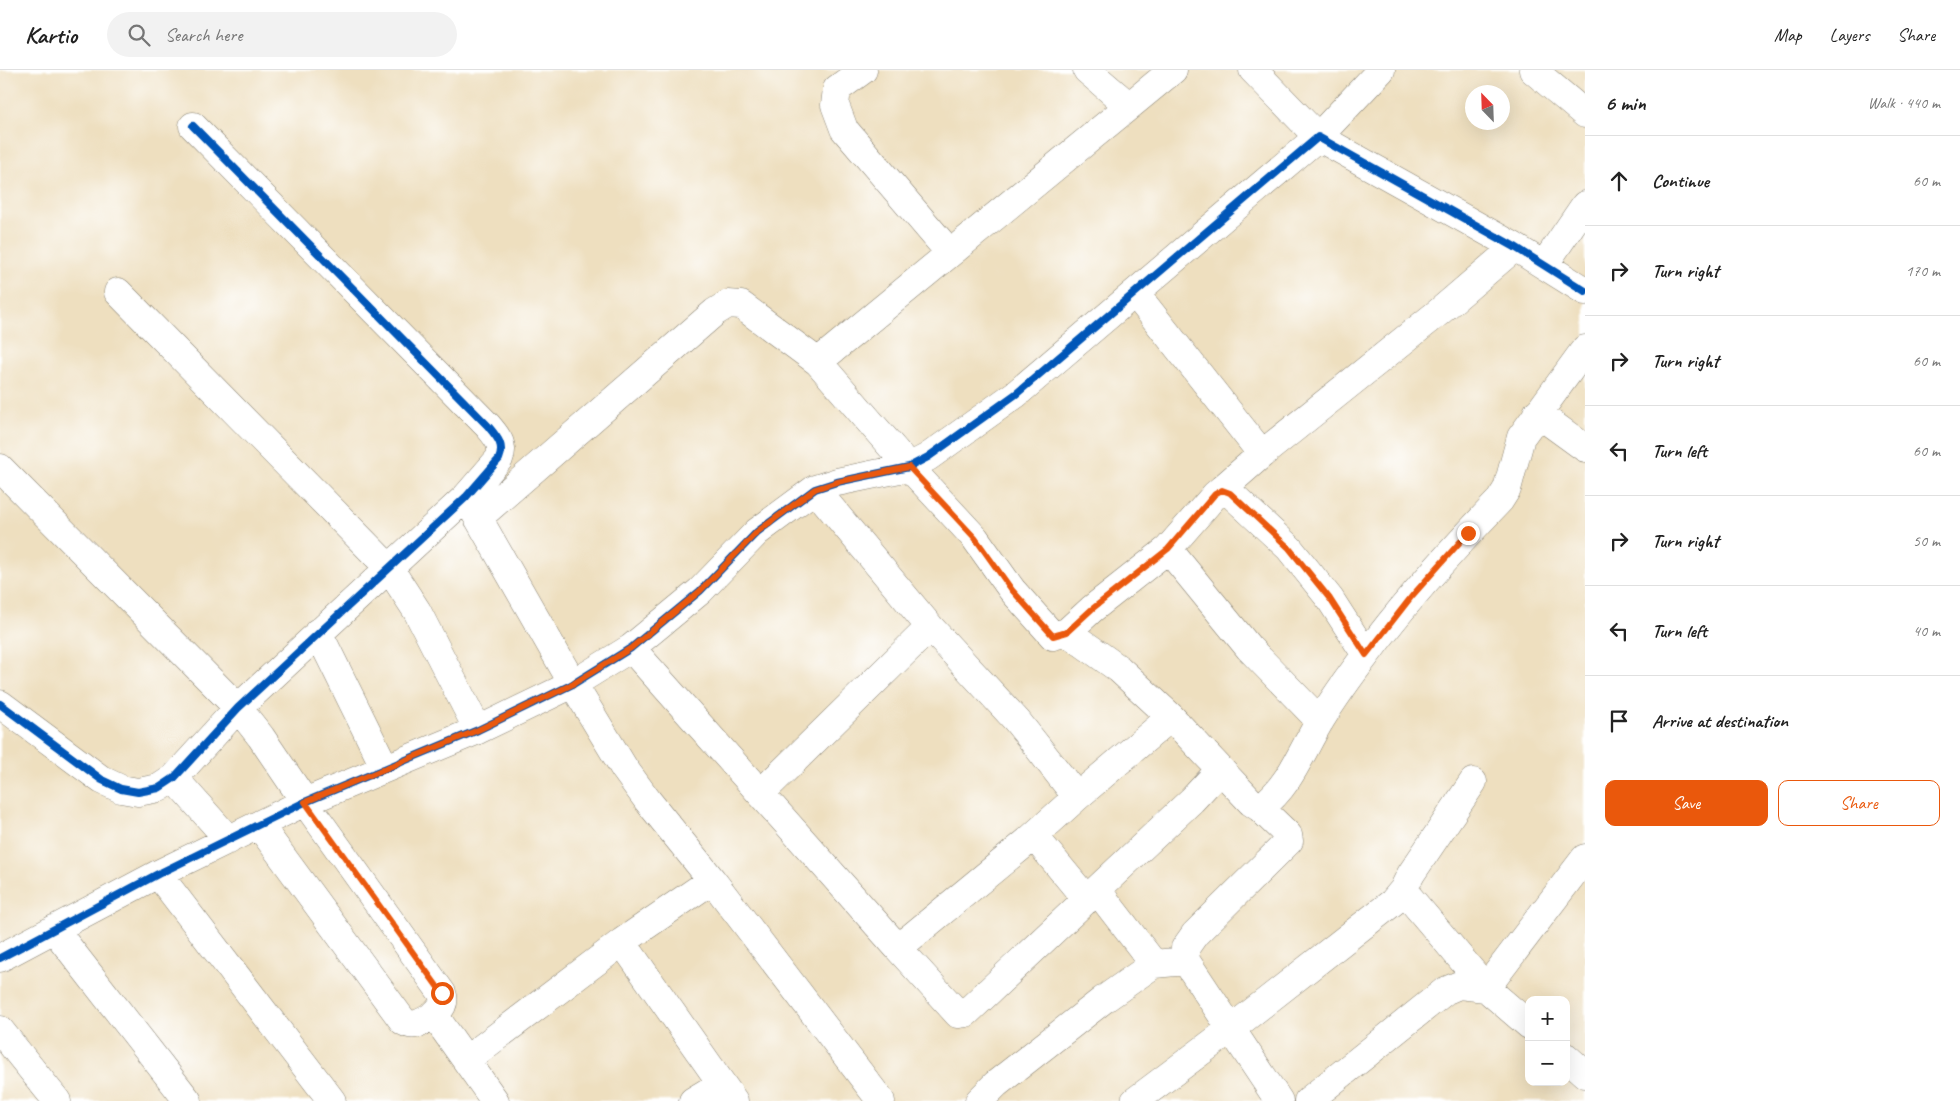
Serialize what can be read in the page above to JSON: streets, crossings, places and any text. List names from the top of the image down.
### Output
{
  "north": "top left",
  "page": {
    "header": "Kartio",
    "search": "Search here",
    "nav": ["Map", "Layers", "Share"],
    "heading": ["6 min", "Walk · 440 m"],
    "list": [
      ["Continue", "60 m"],
      ["Turn right", "170 m"],
      ["Turn right", "60 m"],
      ["Turn left", "60 m"],
      ["Turn right", "50 m"],
      ["Turn left", "40 m"],
      "Arrive at destination"
    ],
    "buttons": ["Save", "Share"],
    "map_buttons": ["+", "−"]
  }
}
